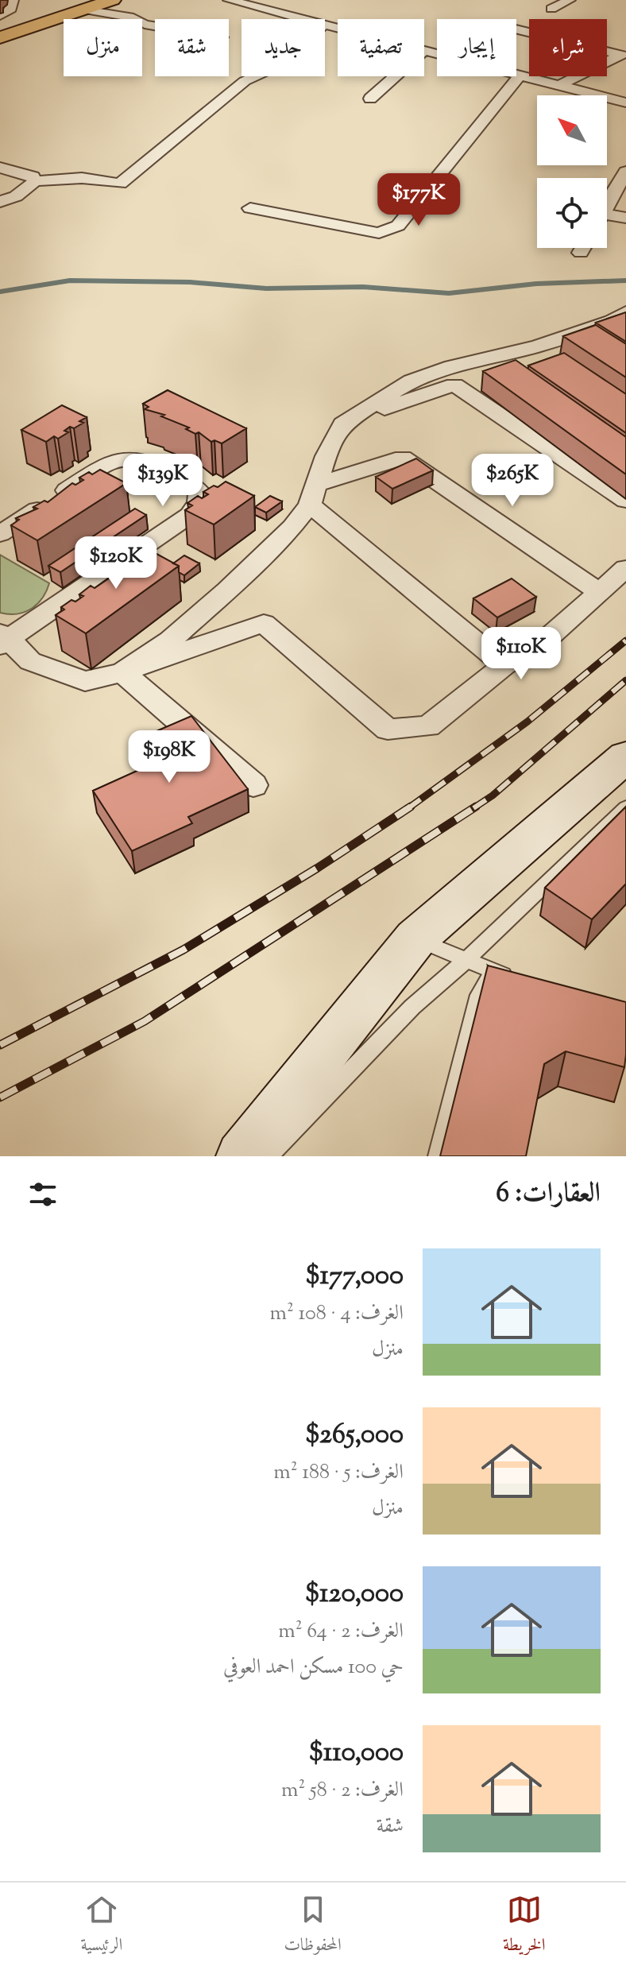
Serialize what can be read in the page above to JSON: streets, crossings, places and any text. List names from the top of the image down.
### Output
{
  "north": "top left",
  "page": {
    "chip": [
      "شراء",
      "إيجار",
      "تصفية",
      "جديد",
      "شقة",
      "منزل"
    ],
    "price": [
      "$177K",
      "$139K",
      "$265K",
      "$120K",
      "$110K",
      "$198K"
    ],
    "heading": "العقارات: 6",
    "list": [
      {
        "name": "$177,000",
        "note": "الغرف: 4 · 108 m² · منزل"
      },
      {
        "name": "$265,000",
        "note": "الغرف: 5 · 188 m² · منزل"
      },
      {
        "name": "$120,000",
        "note": "الغرف: 2 · 64 m² · حي 100 مسكن احمد العوفي"
      },
      {
        "name": "$110,000",
        "note": "الغرف: 2 · 58 m² · شقة"
      }
    ],
    "tabs": ["الخريطة", "المحفوظات", "الرئيسية"]
  }
}
